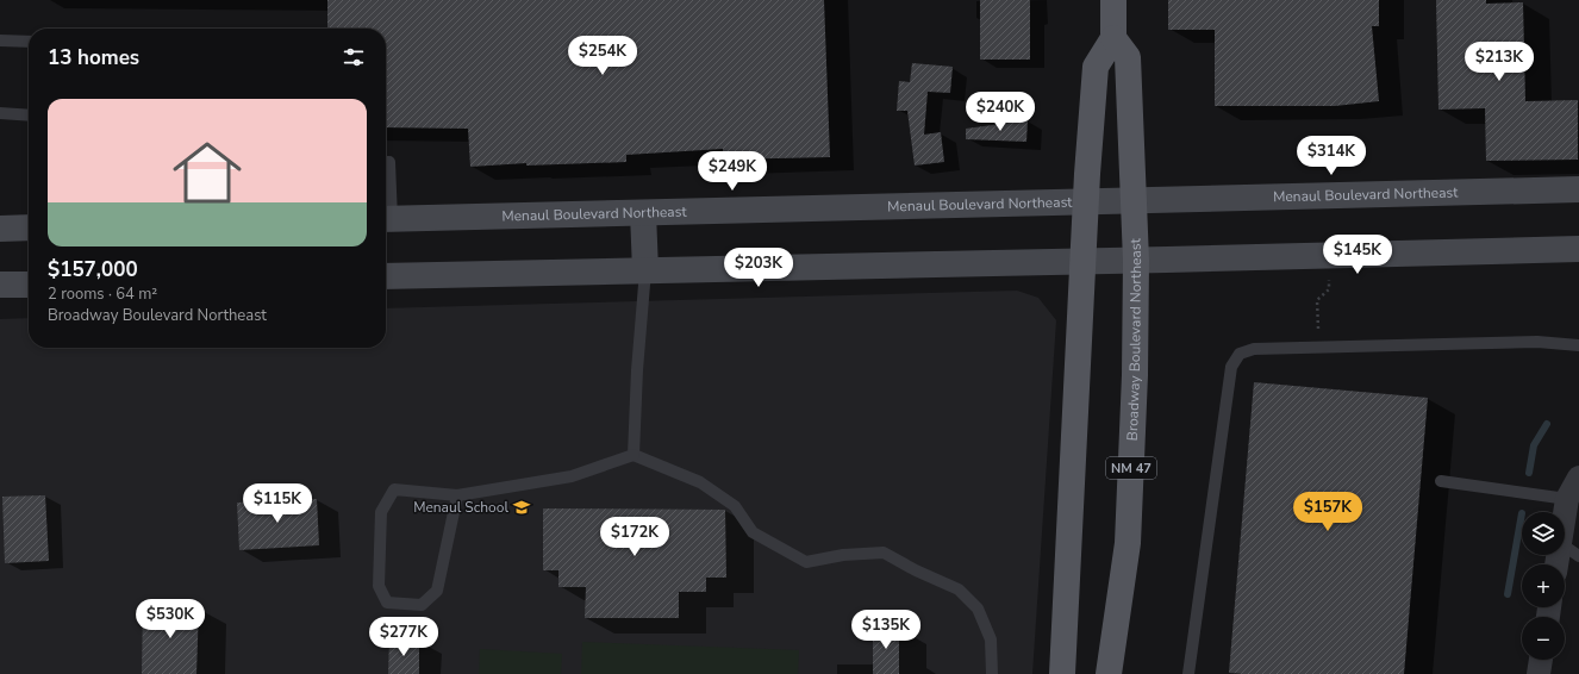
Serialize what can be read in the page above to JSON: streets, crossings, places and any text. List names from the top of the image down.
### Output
{
  "streets": {
    "main road": ["Menaul Boulevard Northeast", "Broadway Boulevard Northeast", "NM 47"]
  },
  "crossings": [
    ["Menaul Boulevard Northeast", "Broadway Boulevard Northeast"]
  ],
  "places": {
    "school or university": ["Menaul School"]
  },
  "page": {
    "heading": "13 homes",
    "price": [
      "$254K",
      "$213K",
      "$240K",
      "$314K",
      "$249K",
      "$145K",
      "$203K",
      "$115K",
      "$157K",
      "$172K",
      "$530K",
      "$135K",
      "$277K"
    ],
    "list": [
      {
        "name": "$157,000",
        "note": "2 rooms · 64 m² · Broadway Boulevard Northeast"
      }
    ],
    "map_buttons": ["+", "−"]
  }
}
